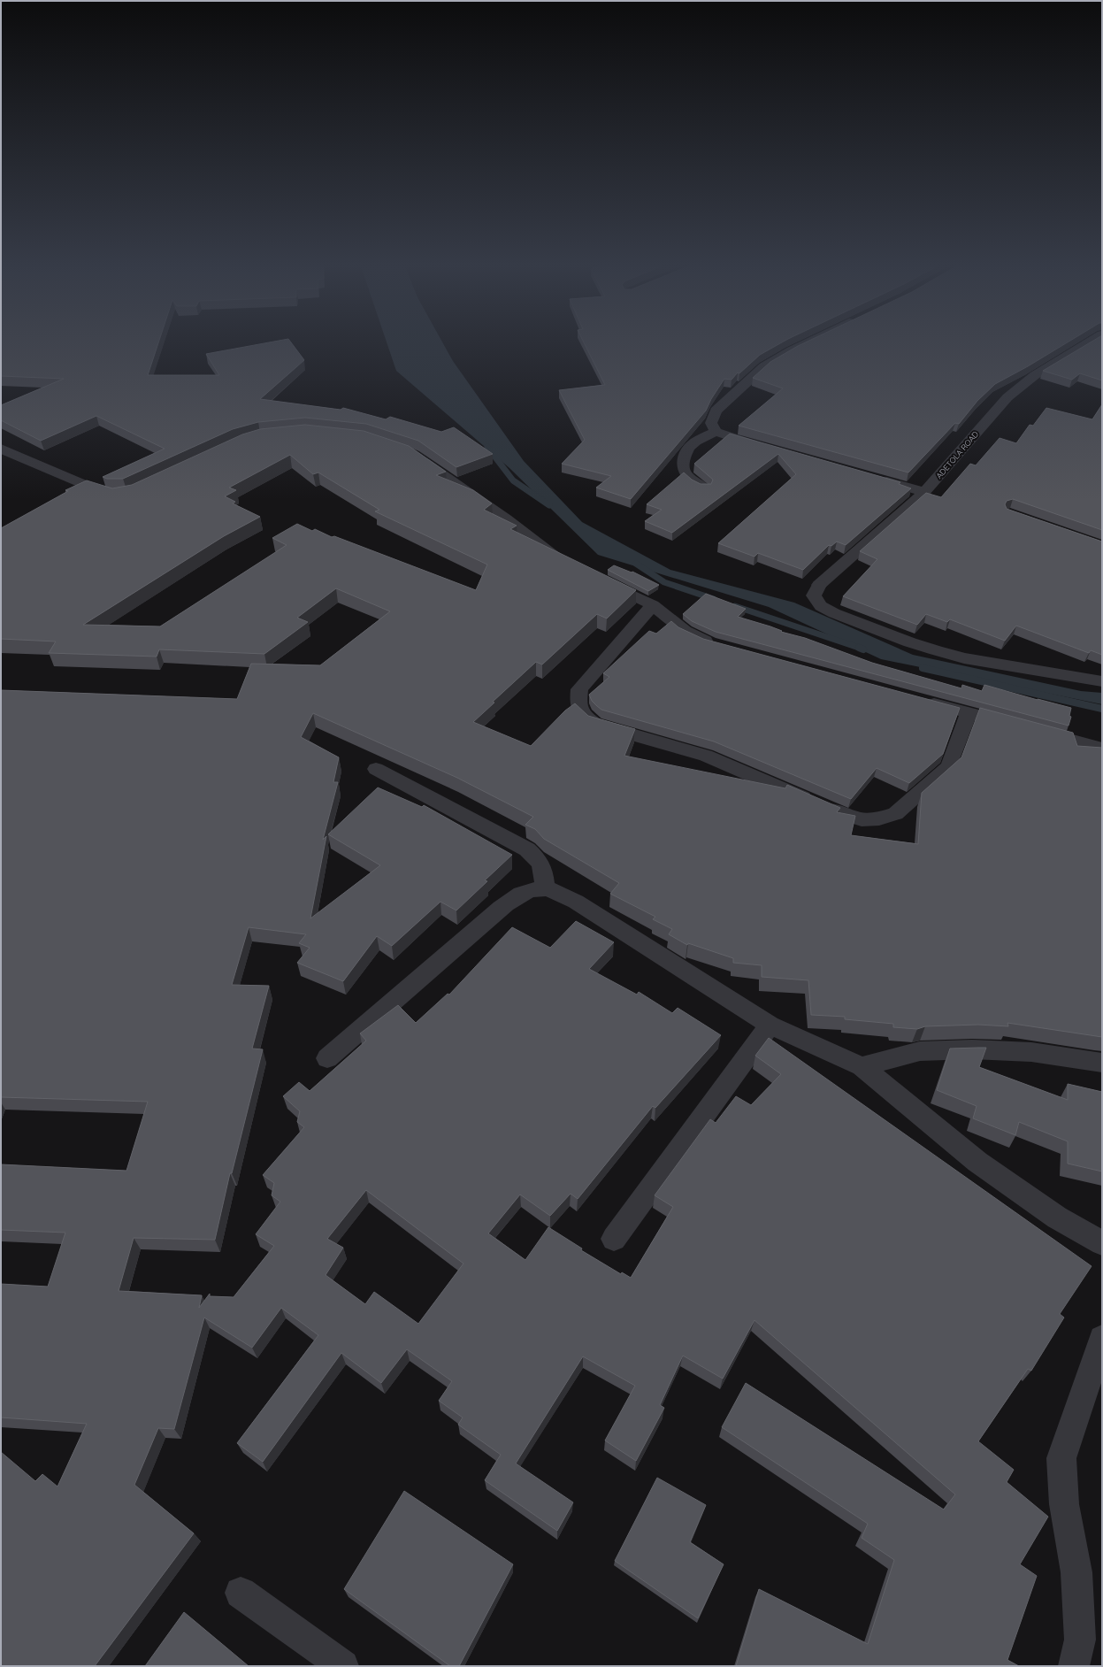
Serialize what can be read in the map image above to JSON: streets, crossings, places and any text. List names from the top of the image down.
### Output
{
  "streets": {
    "street": ["ADETOLA ROAD"]
  }
}
